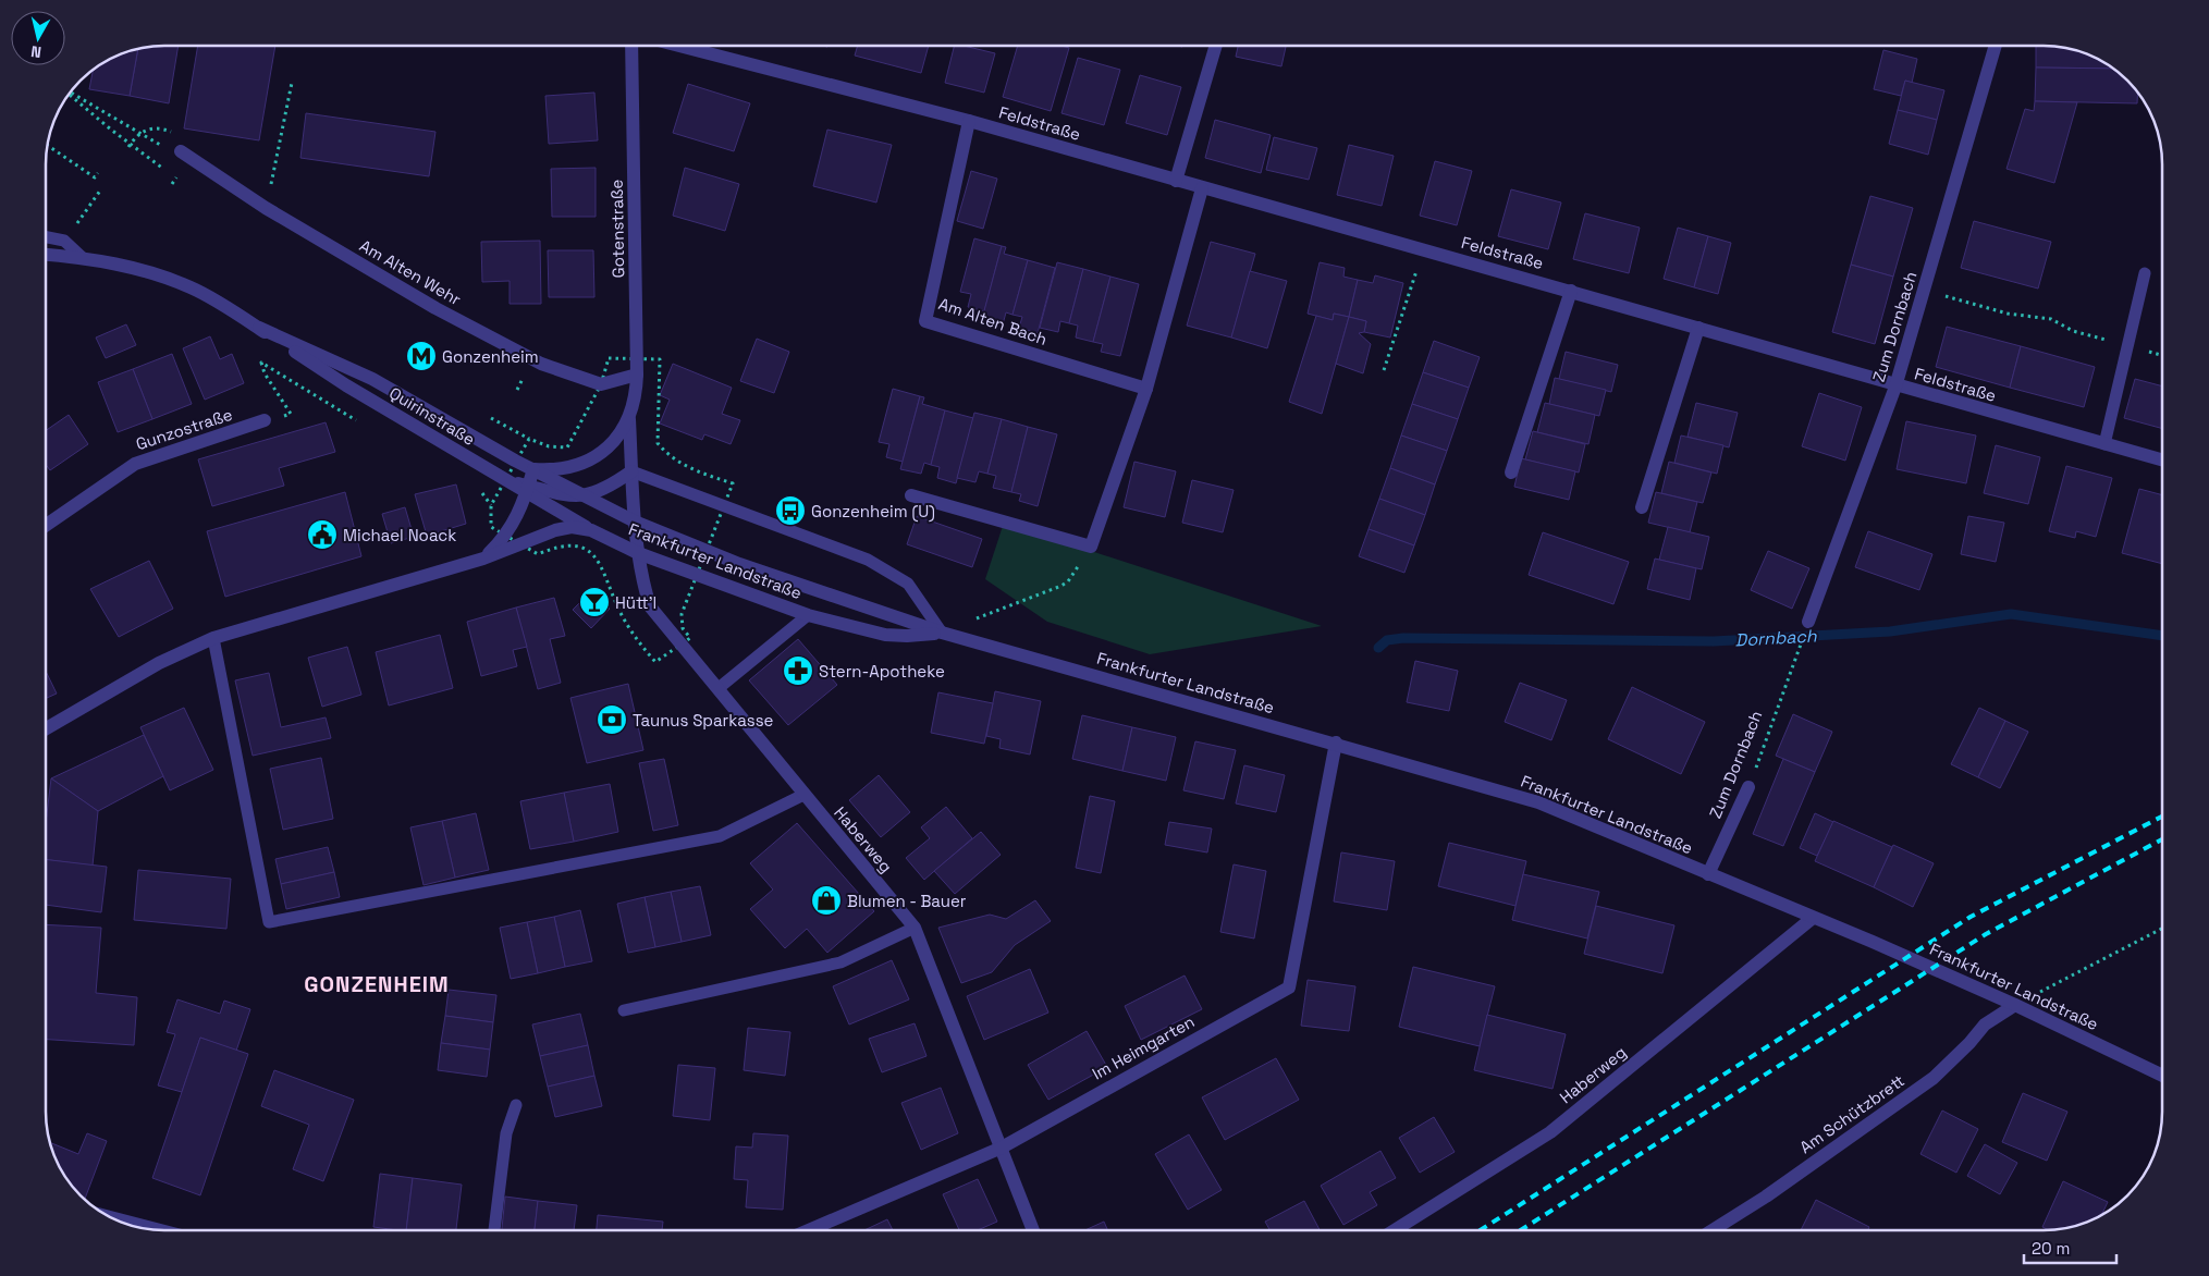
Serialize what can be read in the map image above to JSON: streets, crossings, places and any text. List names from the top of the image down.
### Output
{
  "streets": {
    "street": [
      "Feldstraße",
      "Gotenstraße",
      "Am Alten Wehr",
      "Am Alten Bach",
      "Zum Dornbach",
      "Quirinstraße",
      "Gunzostraße",
      "Frankfurter Landstraße",
      "Haberweg",
      "Im Heimgarten",
      "Am Schützbrett"
    ]
  },
  "crossings": [
    ["Feldstraße", "Am Alten Bach"],
    ["Feldstraße", "Zum Dornbach"],
    ["Gotenstraße", "Am Alten Wehr"],
    ["Gotenstraße", "Quirinstraße"],
    ["Gotenstraße", "Frankfurter Landstraße"],
    ["Gotenstraße", "Haberweg"],
    ["Zum Dornbach", "Frankfurter Landstraße"],
    ["Quirinstraße", "Frankfurter Landstraße"],
    ["Frankfurter Landstraße", "Haberweg"],
    ["Frankfurter Landstraße", "Im Heimgarten"],
    ["Frankfurter Landstraße", "Am Schützbrett"],
    ["Haberweg", "Im Heimgarten"]
  ],
  "districts": ["GONZENHEIM"],
  "water": ["Dornbach"],
  "places": {
    "metro station": ["Gonzenheim"],
    "bus stop": ["Gonzenheim (U)"],
    "public building": ["Michael Noack"],
    "bar": ["Hütt'l"],
    "pharmacy": ["Stern-Apotheke"],
    "bank": ["Taunus Sparkasse"],
    "shop": ["Blumen - Bauer"]
  },
  "scale_bar": "20 m",
  "north": "bottom"
}
